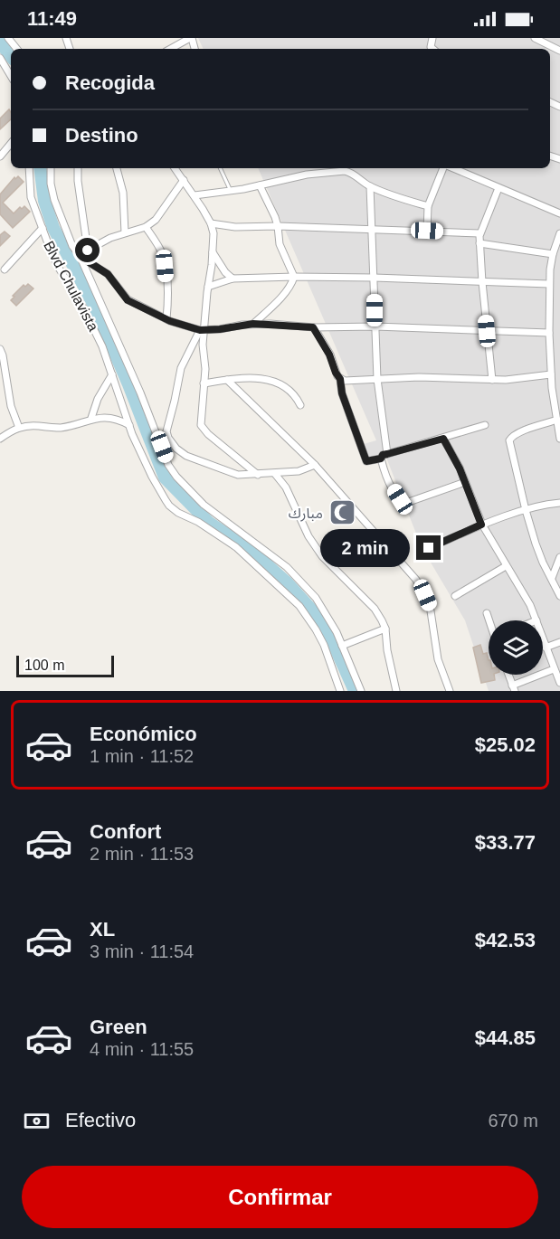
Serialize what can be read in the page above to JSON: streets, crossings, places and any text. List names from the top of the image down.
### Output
{
  "streets": {
    "street": ["Blvd Chulavista"]
  },
  "places": {
    "mosque": ["مبارك"]
  },
  "scale_bar": "100 m",
  "page": {
    "status": "11:49",
    "banner": ["Recogida", "Destino"],
    "bubble": "2 min",
    "scale": "100 m",
    "list": [
      {
        "name": "Económico",
        "note": "1 min · 11:52",
        "value": "$25.02"
      },
      {
        "name": "Confort",
        "note": "2 min · 11:53",
        "value": "$33.77"
      },
      {
        "name": "XL",
        "note": "3 min · 11:54",
        "value": "$42.53"
      },
      {
        "name": "Green",
        "note": "4 min · 11:55",
        "value": "$44.85"
      }
    ],
    "pay": ["Efectivo", "670 m"],
    "buttons": "Confirmar"
  }
}
